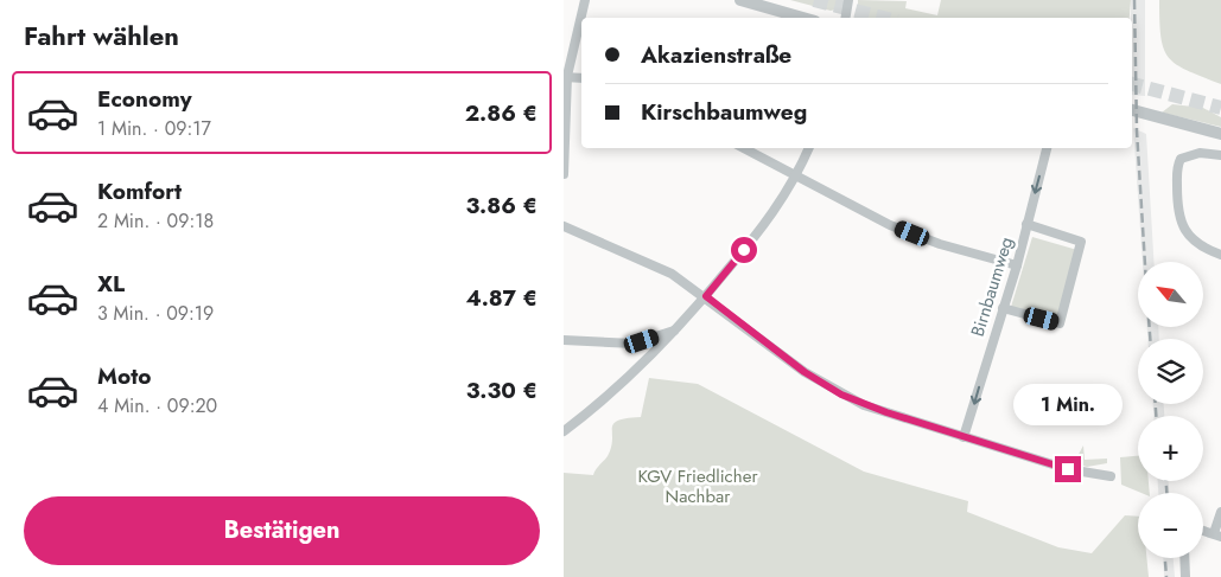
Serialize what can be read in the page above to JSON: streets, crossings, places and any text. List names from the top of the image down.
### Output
{
  "streets": {
    "street": ["Birnbaumweg"]
  },
  "one_way": ["Birnbaumweg"],
  "parks": ["KGV Friedlicher Nachbar"],
  "north": "top left",
  "page": {
    "heading": "Fahrt wählen",
    "banner": ["Akazienstraße", "Kirschbaumweg"],
    "list": [
      {
        "name": "Economy",
        "note": "1 Min. · 09:17",
        "value": "2.86 €"
      },
      {
        "name": "Komfort",
        "note": "2 Min. · 09:18",
        "value": "3.86 €"
      },
      {
        "name": "XL",
        "note": "3 Min. · 09:19",
        "value": "4.87 €"
      },
      {
        "name": "Moto",
        "note": "4 Min. · 09:20",
        "value": "3.30 €"
      }
    ],
    "map_buttons": ["+", "−"],
    "bubble": "1 Min.",
    "buttons": "Bestätigen"
  }
}
